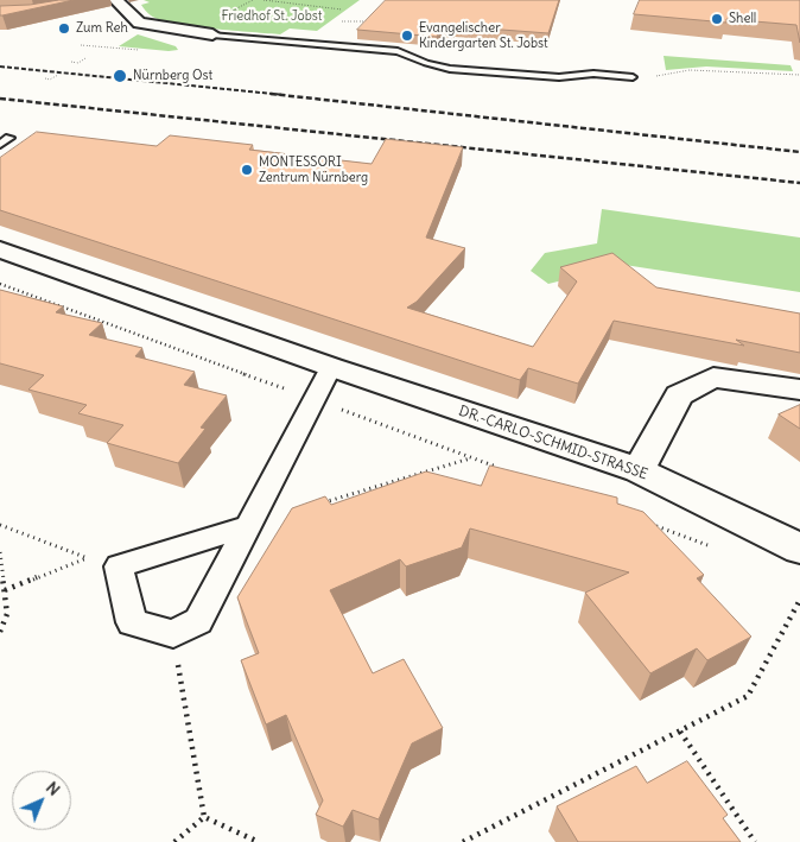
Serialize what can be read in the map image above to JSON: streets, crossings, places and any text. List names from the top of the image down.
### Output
{
  "streets": {
    "street": ["DR.-CARLO-SCHMID-STRASSE"]
  },
  "parks": ["Friedhof St. Jobst"],
  "places": [
    "Shell",
    "Zum Reh",
    "Evangelischer Kindergarten St. Jobst",
    "Nürnberg Ost",
    "MONTESSORI Zentrum Nürnberg"
  ],
  "north": "top right"
}
